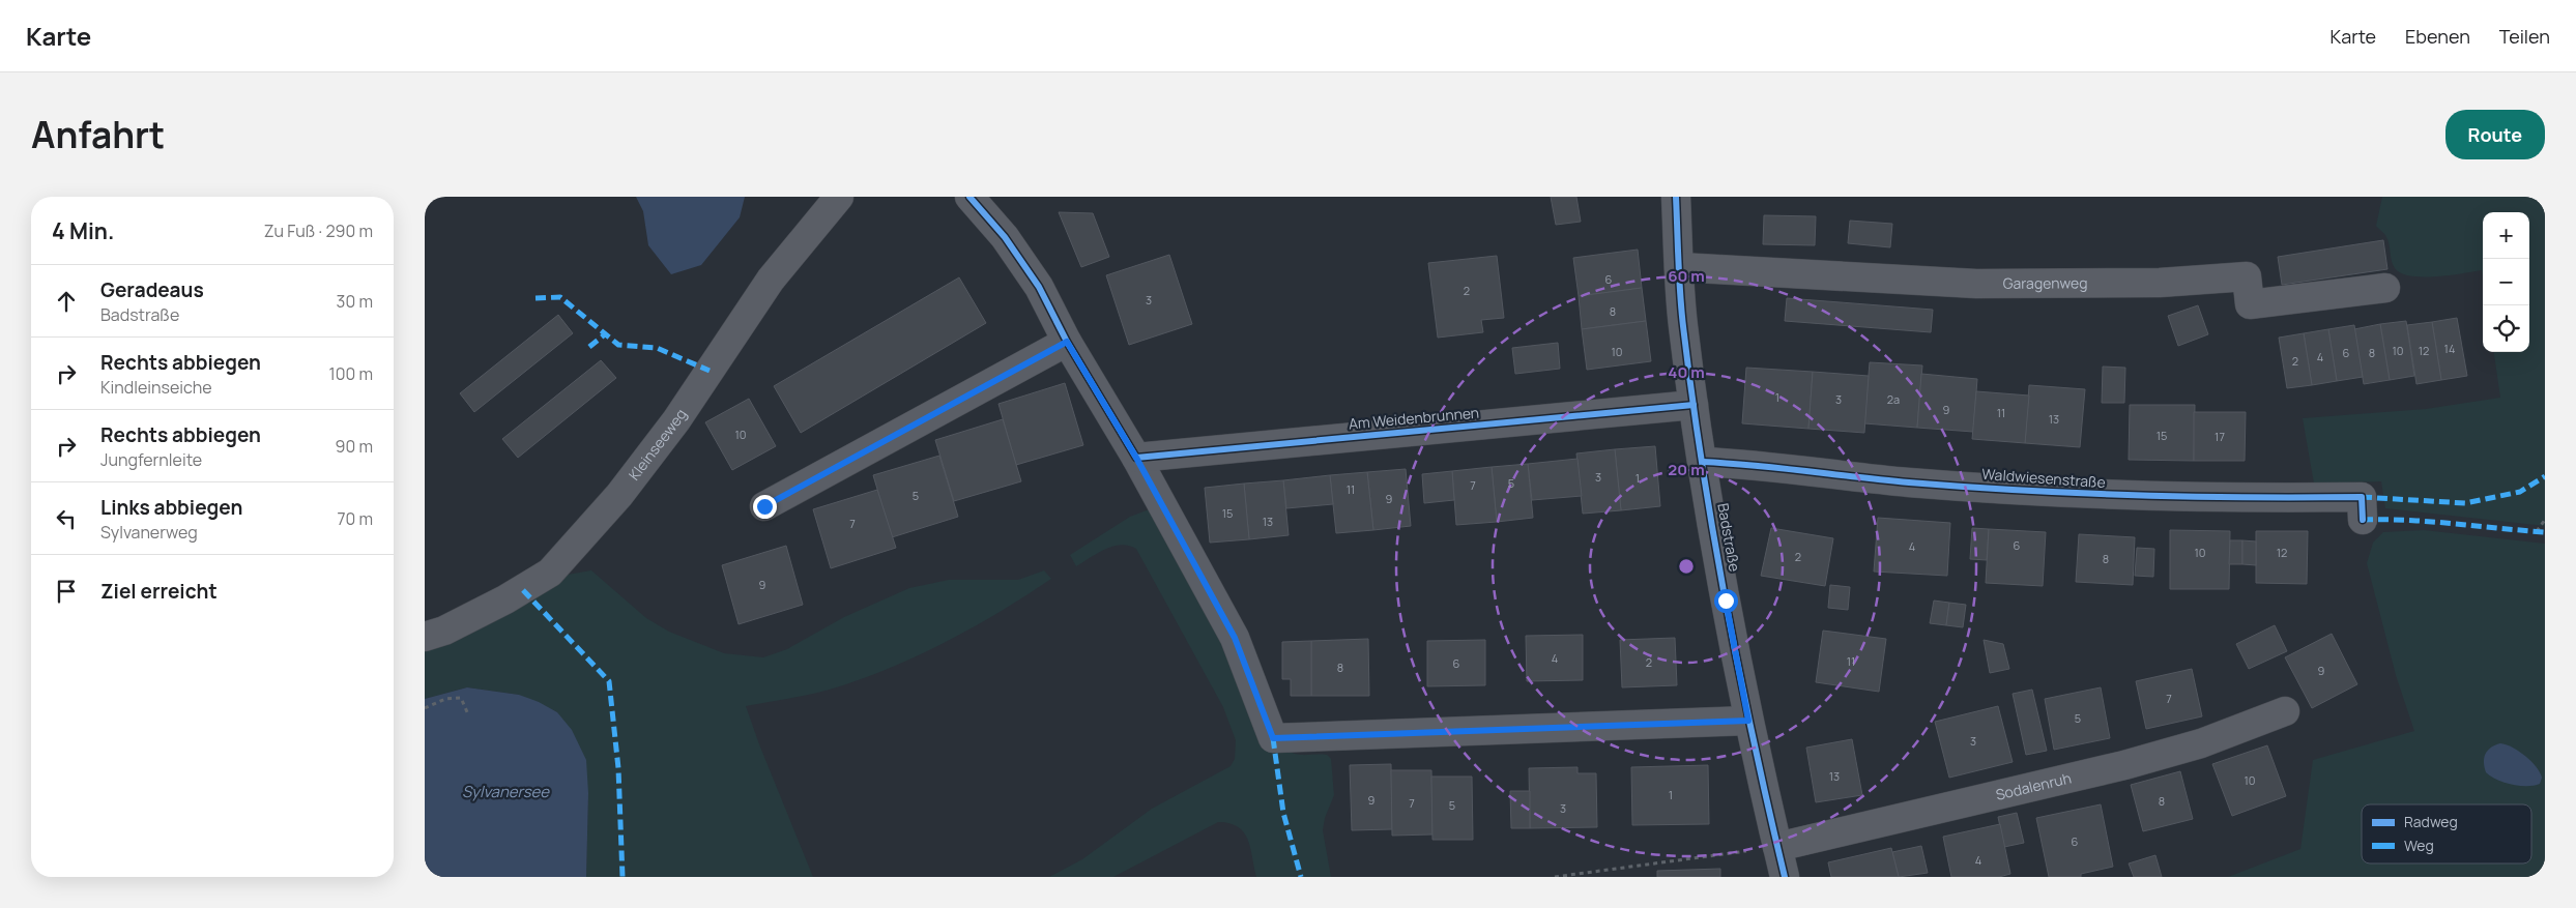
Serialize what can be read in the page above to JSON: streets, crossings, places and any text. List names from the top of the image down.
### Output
{
  "streets": {
    "street": [
      "Garagenweg",
      "Am Weidenbrunnen",
      "Kleinseeweg",
      "Waldwiesenstraße",
      "Badstraße",
      "Sodalenruh"
    ]
  },
  "crossings": [
    ["Garagenweg", "Badstraße"],
    ["Am Weidenbrunnen", "Badstraße"],
    ["Waldwiesenstraße", "Badstraße"],
    ["Badstraße", "Sodalenruh"]
  ],
  "water": ["Sylvanersee"],
  "house_numbers": [
    "6",
    "2",
    "3",
    "8",
    "14",
    "10",
    "12",
    "10",
    "6",
    "8",
    "4",
    "2",
    "1",
    "3",
    "2a",
    "9",
    "11",
    "13",
    "10",
    "15",
    "17",
    "3",
    "1",
    "5",
    "7",
    "11",
    "5",
    "9",
    "15",
    "13",
    "7",
    "6",
    "4",
    "10",
    "12",
    "2",
    "8",
    "9",
    "4",
    "11",
    "2",
    "6",
    "8",
    "9",
    "7",
    "5",
    "3",
    "13",
    "10",
    "1",
    "9",
    "8",
    "7",
    "5",
    "3",
    "6",
    "4"
  ],
  "legend": ["Radweg", "Weg"],
  "page": {
    "header": "Karte",
    "nav": ["Karte", "Ebenen", "Teilen"],
    "title": "Anfahrt",
    "buttons": "Route",
    "heading": ["4 Min.", "Zu Fuß · 290 m"],
    "map_buttons": ["+", "−"],
    "list": [
      ["Geradeaus", "Badstraße", "30 m"],
      ["Rechts abbiegen", "Kindleinseiche", "100 m"],
      ["Rechts abbiegen", "Jungfernleite", "90 m"],
      ["Links abbiegen", "Sylvanerweg", "70 m"],
      "Ziel erreicht"
    ]
  },
  "rings": ["60 m", "40 m", "20 m"]
}
